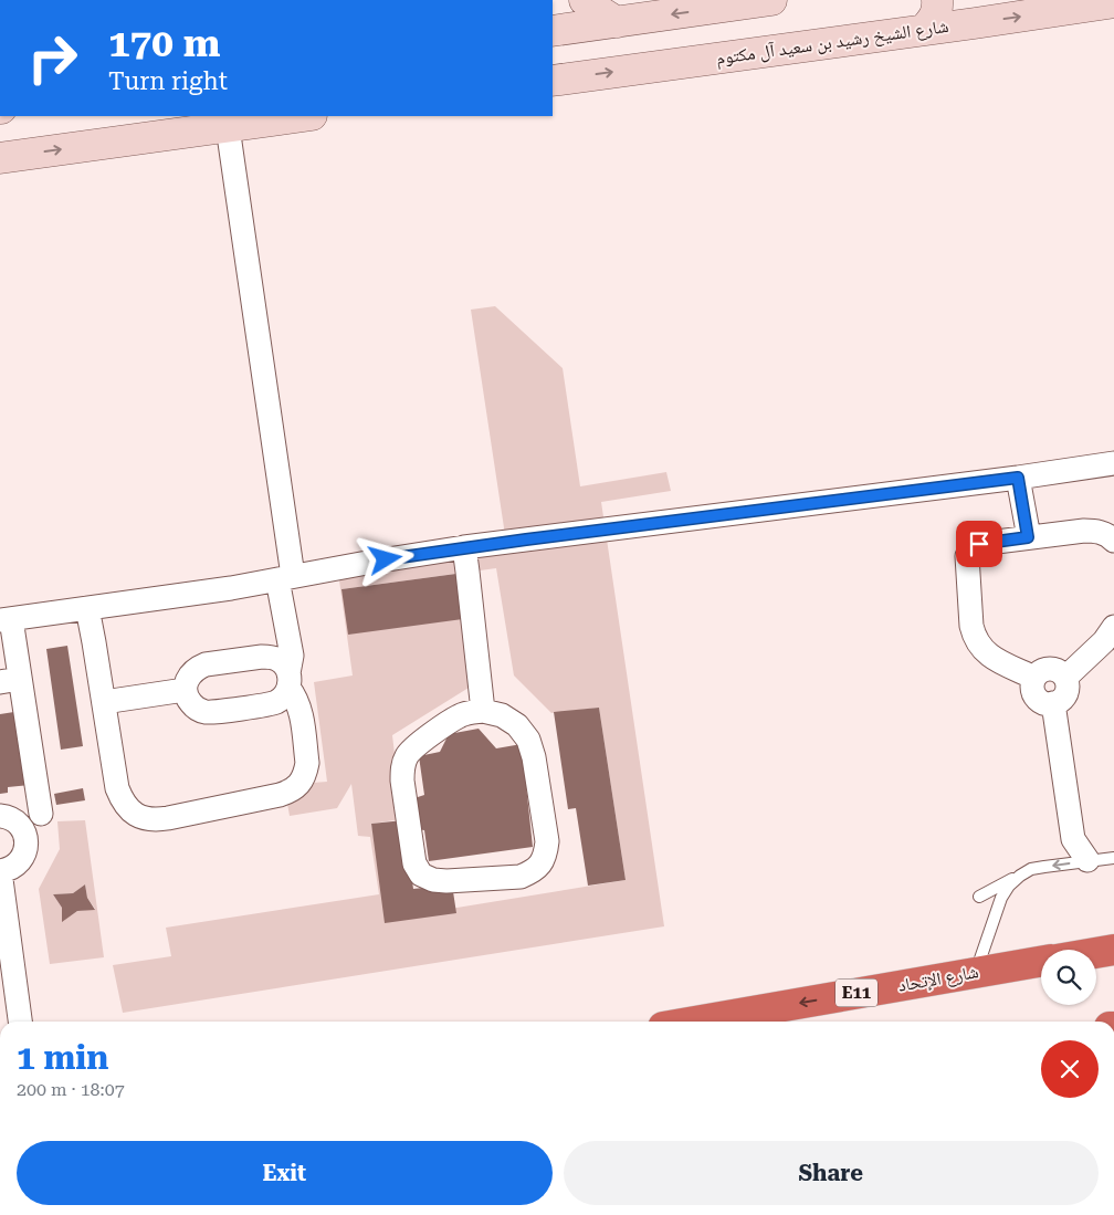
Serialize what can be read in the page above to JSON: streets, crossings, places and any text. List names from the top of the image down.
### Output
{
  "streets": {
    "highway": ["شارع الإتحاد", "E11"],
    "street": ["شارع الشيخ رشيد بن سعيد آل مكتوم"]
  },
  "one_way": ["شارع الإتحاد"],
  "page": {
    "turn": ["170 m", "Turn right"],
    "heading": ["1 min", "200 m · 18:07"],
    "buttons": ["Exit", "Share"]
  }
}
